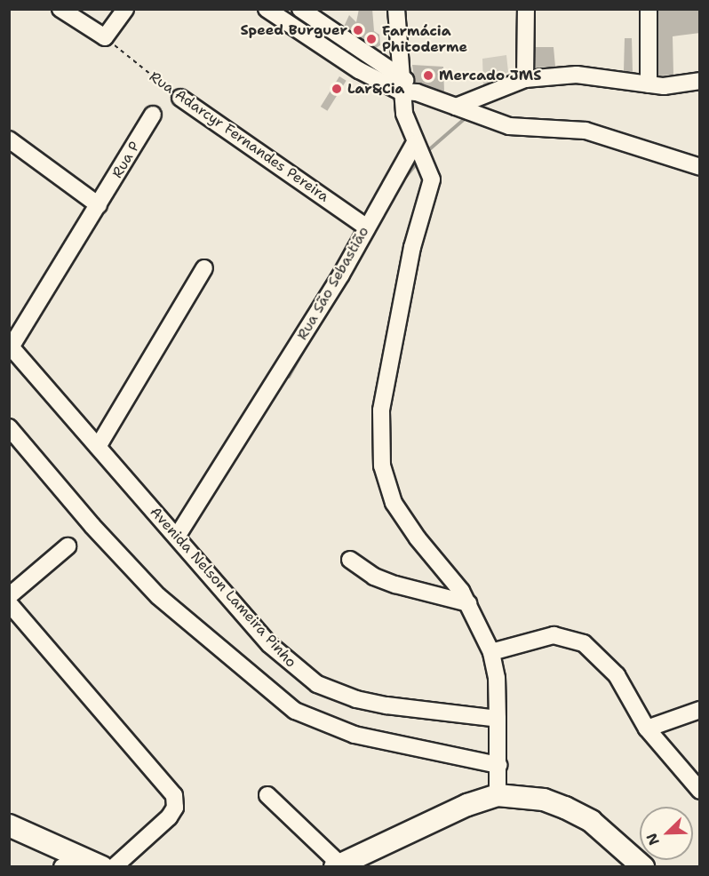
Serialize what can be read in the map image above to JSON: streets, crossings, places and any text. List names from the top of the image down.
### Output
{
  "streets": {
    "street": [
      "Rua Adarcyr Fernandes Pereira",
      "Rua P",
      "Rua São Sebastião",
      "Avenida Nelson Lameira Pinho"
    ]
  },
  "crossings": [
    ["Rua Adarcyr Fernandes Pereira", "Rua São Sebastião"],
    ["Rua P", "Avenida Nelson Lameira Pinho"],
    ["Rua São Sebastião", "Avenida Nelson Lameira Pinho"]
  ],
  "places": [
    "Speed Burguer",
    "Farmácia Phitoderme",
    "Mercado JMS",
    "Lar&Cia"
  ],
  "north": "bottom left"
}
